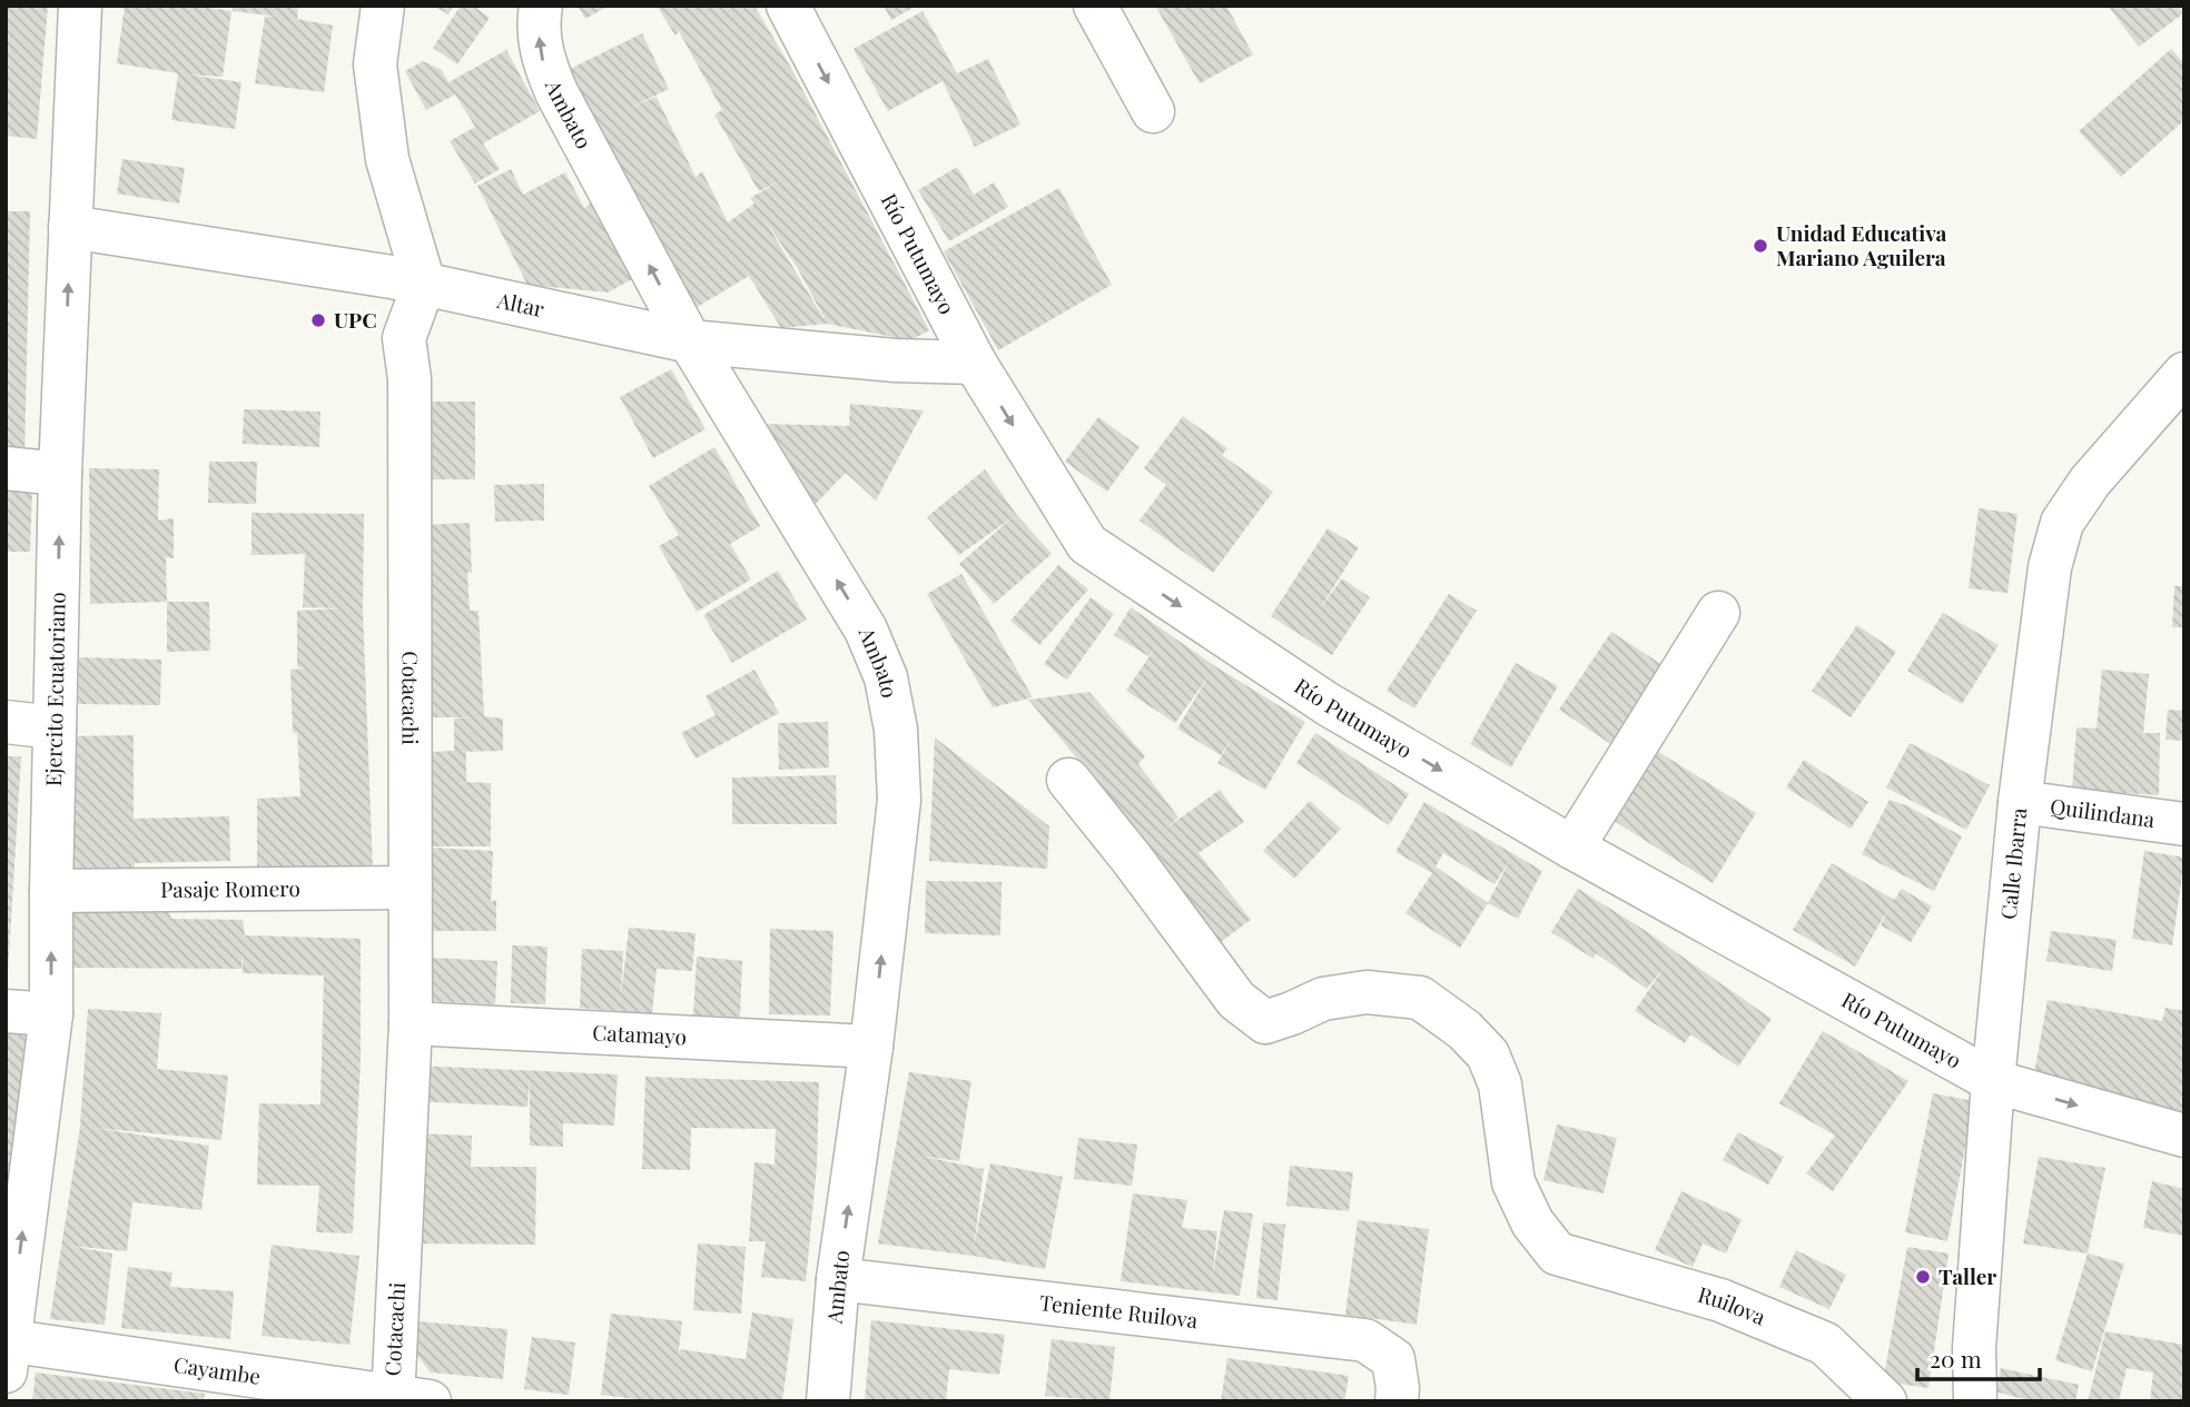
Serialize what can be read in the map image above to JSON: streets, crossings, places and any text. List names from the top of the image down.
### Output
{
  "streets": {
    "street": [
      "Ambato",
      "Río Putumayo",
      "Altar",
      "Ejercito Ecuatoriano",
      "Cotacachi",
      "Quilindana",
      "Calle Ibarra",
      "Pasaje Romero",
      "Catamayo",
      "Ruilova",
      "Teniente Ruilova",
      "Cayambe"
    ]
  },
  "crossings": [
    ["Ambato", "Altar"],
    ["Ambato", "Catamayo"],
    ["Ambato", "Teniente Ruilova"],
    ["Río Putumayo", "Altar"],
    ["Río Putumayo", "Calle Ibarra"],
    ["Altar", "Ejercito Ecuatoriano"],
    ["Altar", "Cotacachi"],
    ["Ejercito Ecuatoriano", "Pasaje Romero"],
    ["Ejercito Ecuatoriano", "Cayambe"],
    ["Cotacachi", "Pasaje Romero"],
    ["Cotacachi", "Catamayo"],
    ["Cotacachi", "Cayambe"],
    ["Quilindana", "Calle Ibarra"]
  ],
  "one_way": ["Ambato", "Río Putumayo", "Ejercito Ecuatoriano"],
  "places": ["Unidad Educativa Mariano Aguilera", "UPC", "Taller"],
  "scale_bar": "20 m"
}
